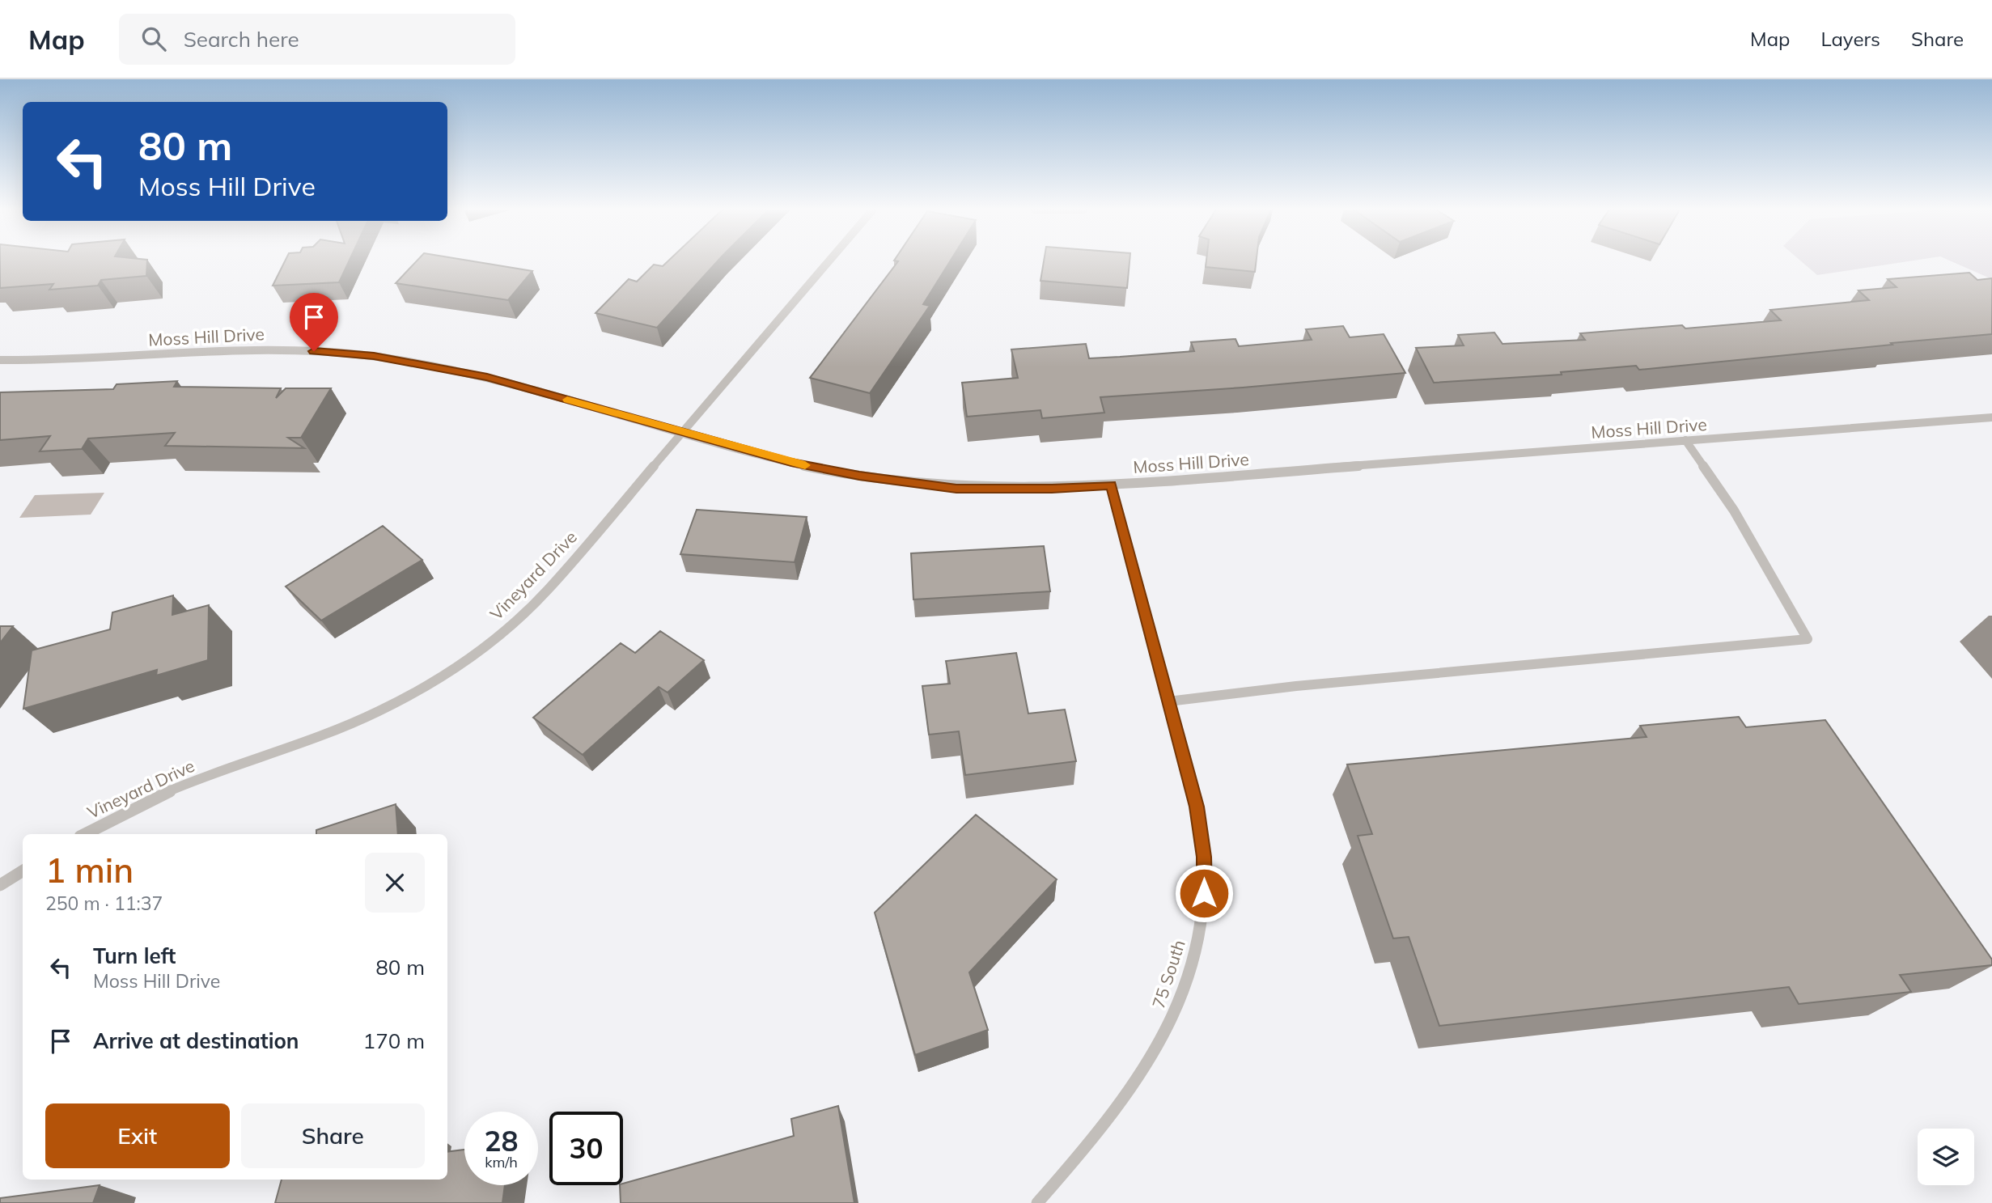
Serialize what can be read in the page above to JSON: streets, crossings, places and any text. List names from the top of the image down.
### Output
{
  "streets": {
    "street": ["Moss Hill Drive", "Vineyard Drive", "75 South"]
  },
  "crossings": [
    ["Moss Hill Drive", "Vineyard Drive"],
    ["Moss Hill Drive", "75 South"]
  ],
  "page": {
    "header": "Map",
    "search": "Search here",
    "nav": ["Map", "Layers", "Share"],
    "turn": ["80 m", "Moss Hill Drive"],
    "heading": ["1 min", "250 m · 11:37"],
    "list": [
      {
        "name": "Turn left",
        "note": "Moss Hill Drive",
        "value": "80 m"
      },
      {
        "name": "Arrive at destination",
        "value": "170 m"
      }
    ],
    "buttons": ["Exit", "Share"],
    "speed": "28 km/h",
    "limit": "30"
  }
}
